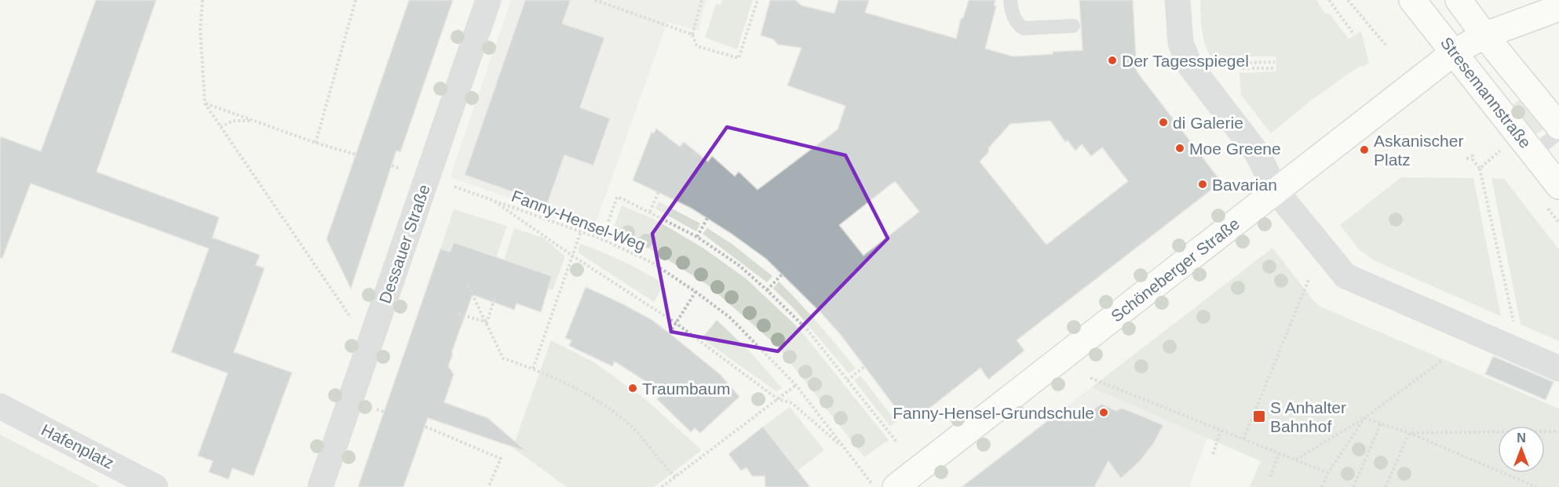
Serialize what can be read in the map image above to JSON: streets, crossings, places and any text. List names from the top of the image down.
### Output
{
  "streets": {
    "street": [
      "Stresemannstraße",
      "Dessauer Straße",
      "Schöneberger Straße",
      "Hafenplatz"
    ],
    "path": ["Fanny-Hensel-Weg"]
  },
  "crossings": [
    ["Stresemannstraße", "Schöneberger Straße"]
  ],
  "places": {
    "other": [
      "Der Tagesspiegel",
      "di Galerie",
      "Moe Greene",
      "Askanischer Platz",
      "Bavarian",
      "Traumbaum",
      "Fanny-Hensel-Grundschule"
    ],
    "transit": ["S Anhalter Bahnhof"]
  },
  "north": "top"
}
